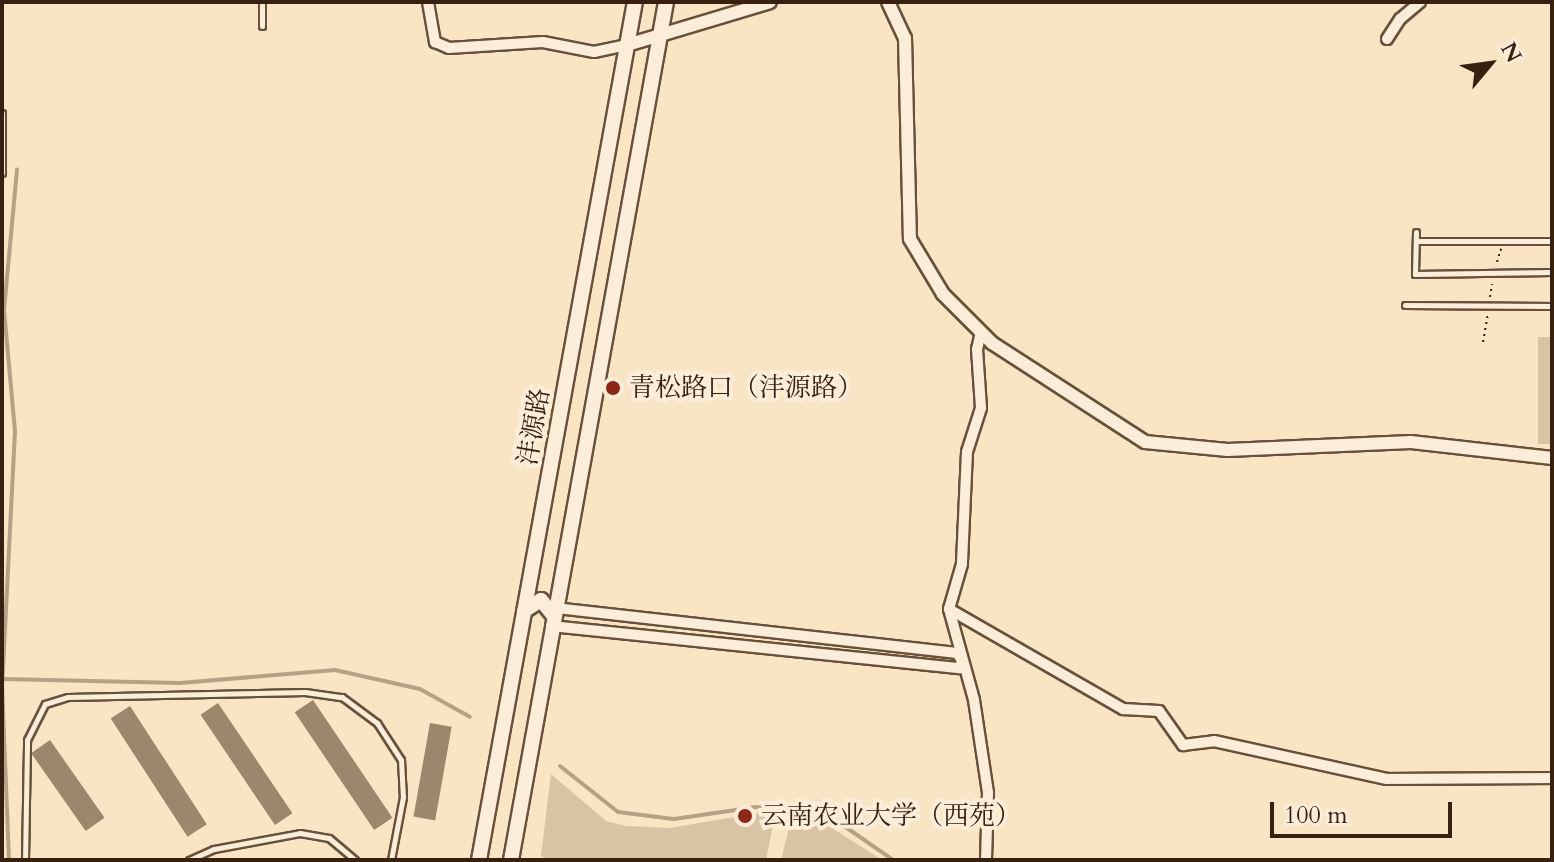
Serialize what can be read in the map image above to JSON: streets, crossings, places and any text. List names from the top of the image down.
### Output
{
  "streets": {
    "main road": ["沣源路"]
  },
  "places": ["青松路口（沣源路）", "云南农业大学（西苑）"],
  "scale_bar": "100 m",
  "north": "top right"
}
